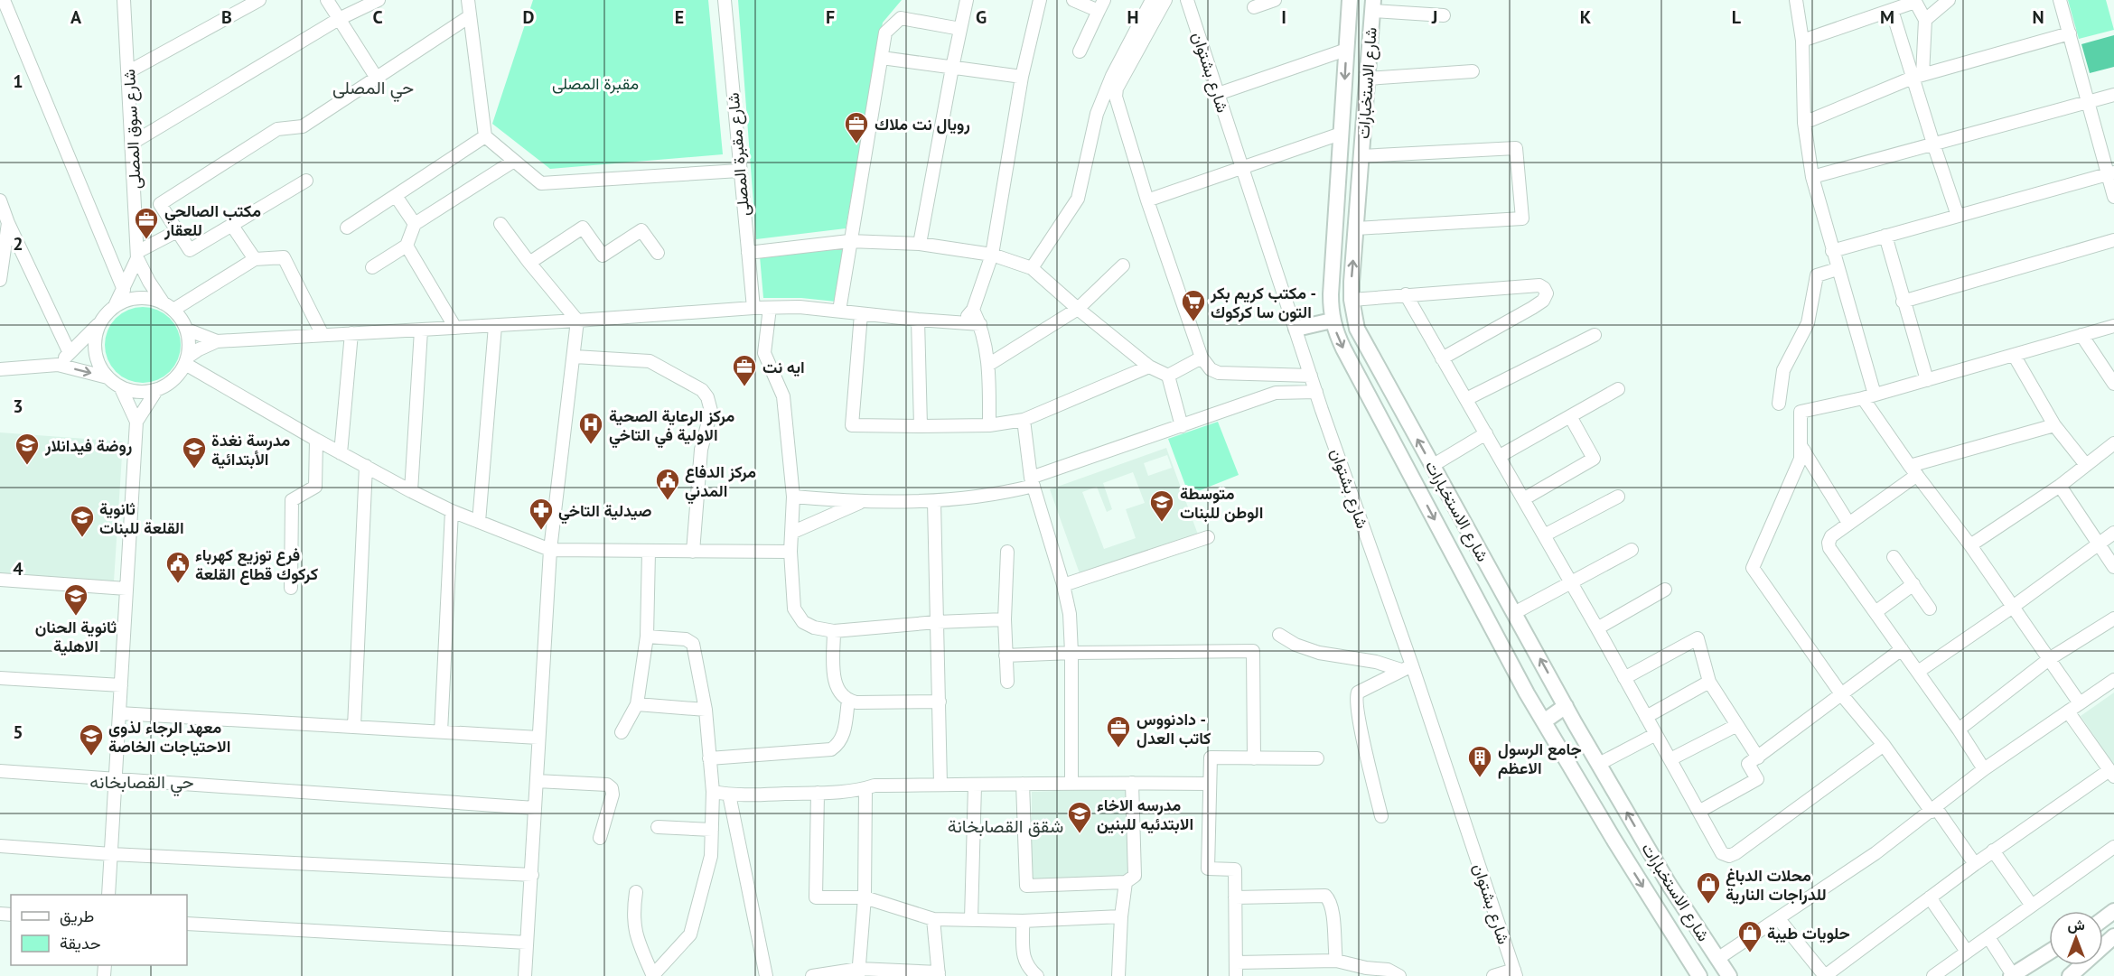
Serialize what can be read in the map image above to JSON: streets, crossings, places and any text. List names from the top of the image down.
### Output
{
  "streets": {
    "main road": ["شارع الاستخبارات"],
    "street": ["شارع بشتوان", "شارع سوق المصلى", "شارع مقبرة المصلى"]
  },
  "districts": ["حي المصلى", "حي القصابخانه", "شقق القصابخانة"],
  "parks": ["مقبرة المصلى"],
  "places": {
    "office": [
      "رويال نت ملاك",
      "مكتب الصالحي للعقار",
      "ايه نت",
      "دادنووس - کاتب العدل"
    ],
    "supermarket": ["مكتب كريم بكر - التون سا كركوك"],
    "hospital": ["مركز الرعاية الصحية الاولية في التاخي"],
    "school or university": [
      "روضة فيدانلار",
      "مدرسة نغدة الأبتدائية",
      "متوسطة الوطن للبنات",
      "ثانوية القلعة للبنات",
      "ثانوية الحنان الاهلية",
      "معهد الرجاء لذوي الاحتياجات الخاصة",
      "مدرسه الاخاء الابتدئيه للبنين"
    ],
    "public building": ["مركز الدفاع المدني", "فرع توزيع كهرباء كركوك قطاع القلعة"],
    "pharmacy": ["صيدلية التاخي"],
    "building": ["جامع الرسول الاعظم"],
    "shop": ["محلات الدباغ للدراجات النارية", "حلويات طيبة"]
  },
  "legend": ["طريق", "حديقة"],
  "north": "top",
  "grid": {
    "columns": [
      "A",
      "B",
      "C",
      "D",
      "E",
      "F",
      "G",
      "H",
      "I",
      "J",
      "K",
      "L",
      "M",
      "N"
    ],
    "rows": [
      "1",
      "2",
      "3",
      "4",
      "5"
    ]
  }
}
